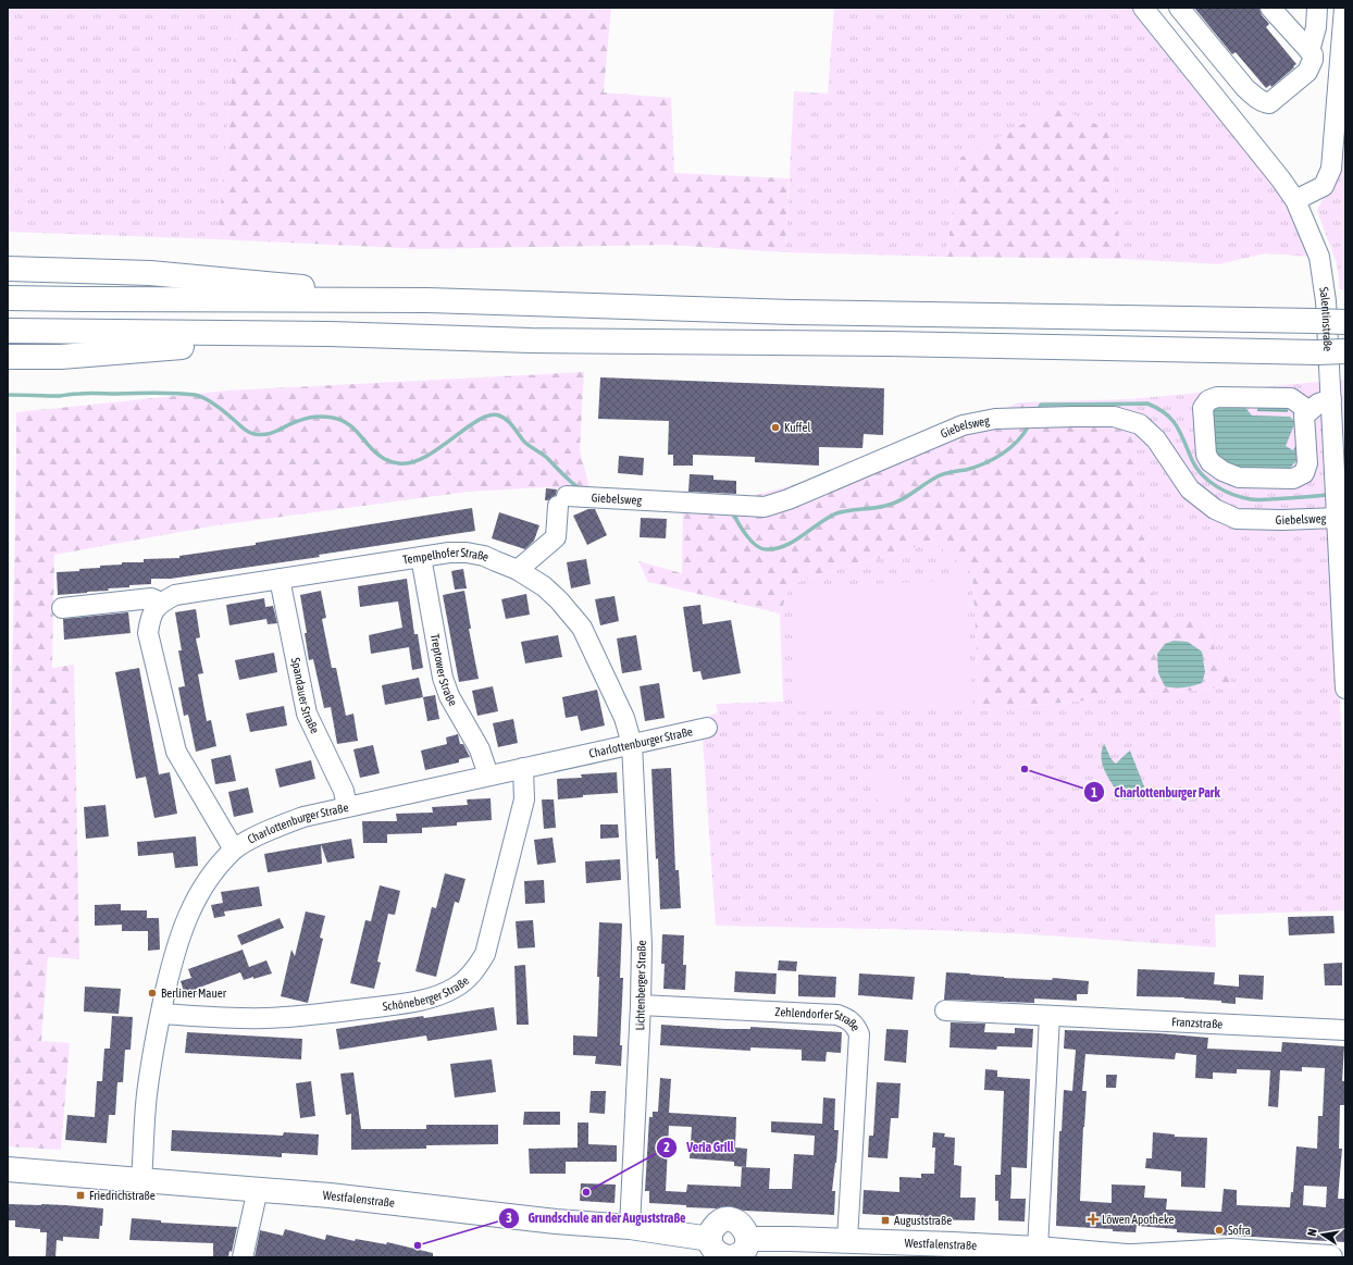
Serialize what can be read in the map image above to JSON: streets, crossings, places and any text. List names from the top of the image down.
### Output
{
  "streets": {
    "main road": ["Westfalenstraße"],
    "street": [
      "Salentinstraße",
      "Giebelsweg",
      "Tempelhofer Straße",
      "Treptower Straße",
      "Spandauer Straße",
      "Charlottenburger Straße",
      "Lichtenberger Straße",
      "Schöneberger Straße",
      "Franzstraße",
      "Zehlendorfer Straße"
    ]
  },
  "crossings": [
    ["Salentinstraße", "Giebelsweg"],
    ["Giebelsweg", "Tempelhofer Straße"],
    ["Tempelhofer Straße", "Treptower Straße"],
    ["Tempelhofer Straße", "Spandauer Straße"],
    ["Tempelhofer Straße", "Charlottenburger Straße"],
    ["Tempelhofer Straße", "Lichtenberger Straße"],
    ["Treptower Straße", "Charlottenburger Straße"],
    ["Spandauer Straße", "Charlottenburger Straße"],
    ["Charlottenburger Straße", "Lichtenberger Straße"],
    ["Charlottenburger Straße", "Schöneberger Straße"],
    ["Charlottenburger Straße", "Westfalenstraße"],
    ["Lichtenberger Straße", "Zehlendorfer Straße"],
    ["Lichtenberger Straße", "Westfalenstraße"],
    ["Zehlendorfer Straße", "Westfalenstraße"]
  ],
  "places": {
    "other": [
      "Kuffel",
      "Charlottenburger Park",
      "Berliner Mauer",
      "Veria Grill",
      "Sofra",
      "Grundschule an der Auguststraße"
    ],
    "transit": ["Friedrichstraße", "Auguststraße"],
    "health": ["Löwen Apotheke"]
  },
  "north": "left"
}
